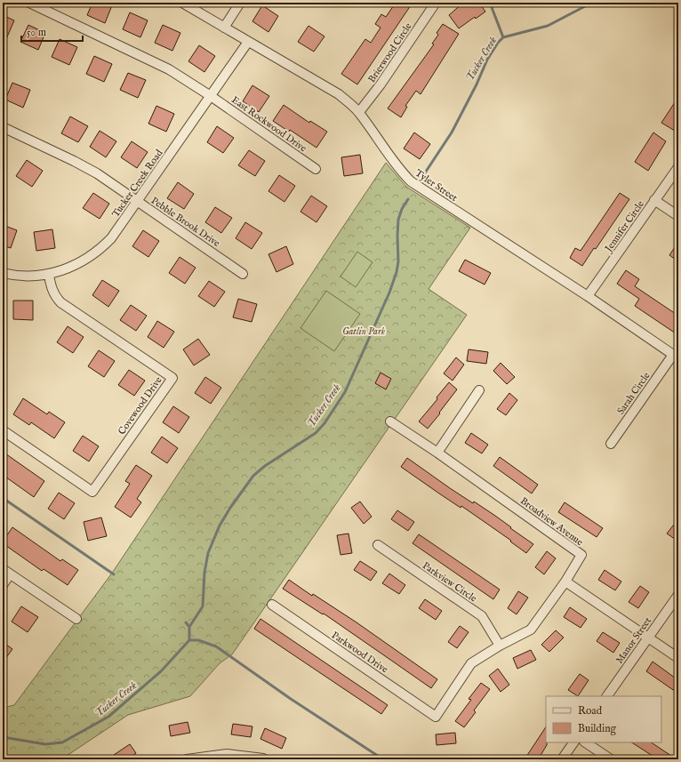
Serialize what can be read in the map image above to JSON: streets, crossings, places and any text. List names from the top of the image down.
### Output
{
  "streets": {
    "street": [
      "Brierwood Circle",
      "East Rockwood Drive",
      "Tucker Creek Road",
      "Tyler Street",
      "Pebble Brook Drive",
      "Jennifer Circle",
      "Sarah Circle",
      "Covewood Drive",
      "Broadview Avenue",
      "Parkview Circle",
      "Manor Street",
      "Parkwood Drive"
    ]
  },
  "crossings": [
    ["Brierwood Circle", "Tyler Street"],
    ["East Rockwood Drive", "Tucker Creek Road"],
    ["Tucker Creek Road", "Tyler Street"],
    ["Tucker Creek Road", "Pebble Brook Drive"],
    ["Tucker Creek Road", "Covewood Drive"],
    ["Tyler Street", "Jennifer Circle"],
    ["Tyler Street", "Sarah Circle"],
    ["Parkview Circle", "Parkwood Drive"]
  ],
  "water": ["Tucker Creek"],
  "parks": ["Gatlin Park"],
  "legend": ["Road", "Building"],
  "scale_bar": "50 m"
}
